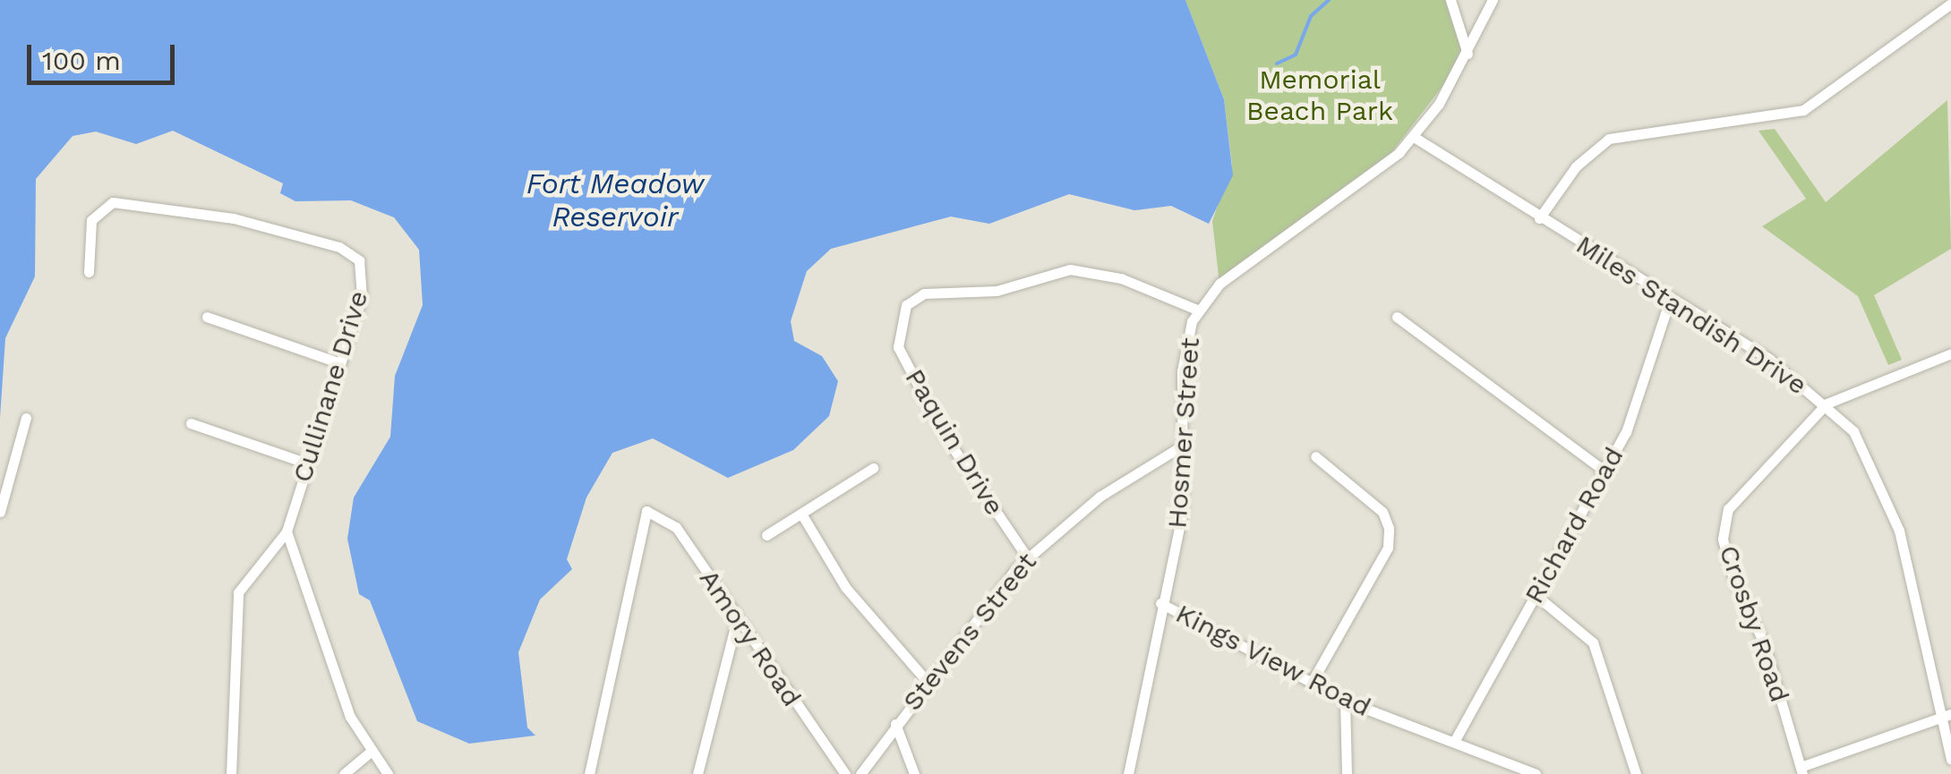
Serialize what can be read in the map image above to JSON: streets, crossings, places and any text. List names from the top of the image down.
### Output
{
  "streets": {
    "street": [
      "Miles Standish Drive",
      "Cullinane Drive",
      "Hosmer Street",
      "Paquin Drive",
      "Richard Road",
      "Crosby Road",
      "Stevens Street",
      "Amory Road",
      "Kings View Road"
    ]
  },
  "crossings": [
    ["Miles Standish Drive", "Hosmer Street"],
    ["Miles Standish Drive", "Richard Road"],
    ["Miles Standish Drive", "Crosby Road"],
    ["Hosmer Street", "Paquin Drive"],
    ["Hosmer Street", "Stevens Street"],
    ["Hosmer Street", "Kings View Road"],
    ["Paquin Drive", "Stevens Street"],
    ["Richard Road", "Kings View Road"]
  ],
  "water": ["Fort Meadow Reservoir"],
  "parks": ["Memorial Beach Park"],
  "scale_bar": "100 m"
}
